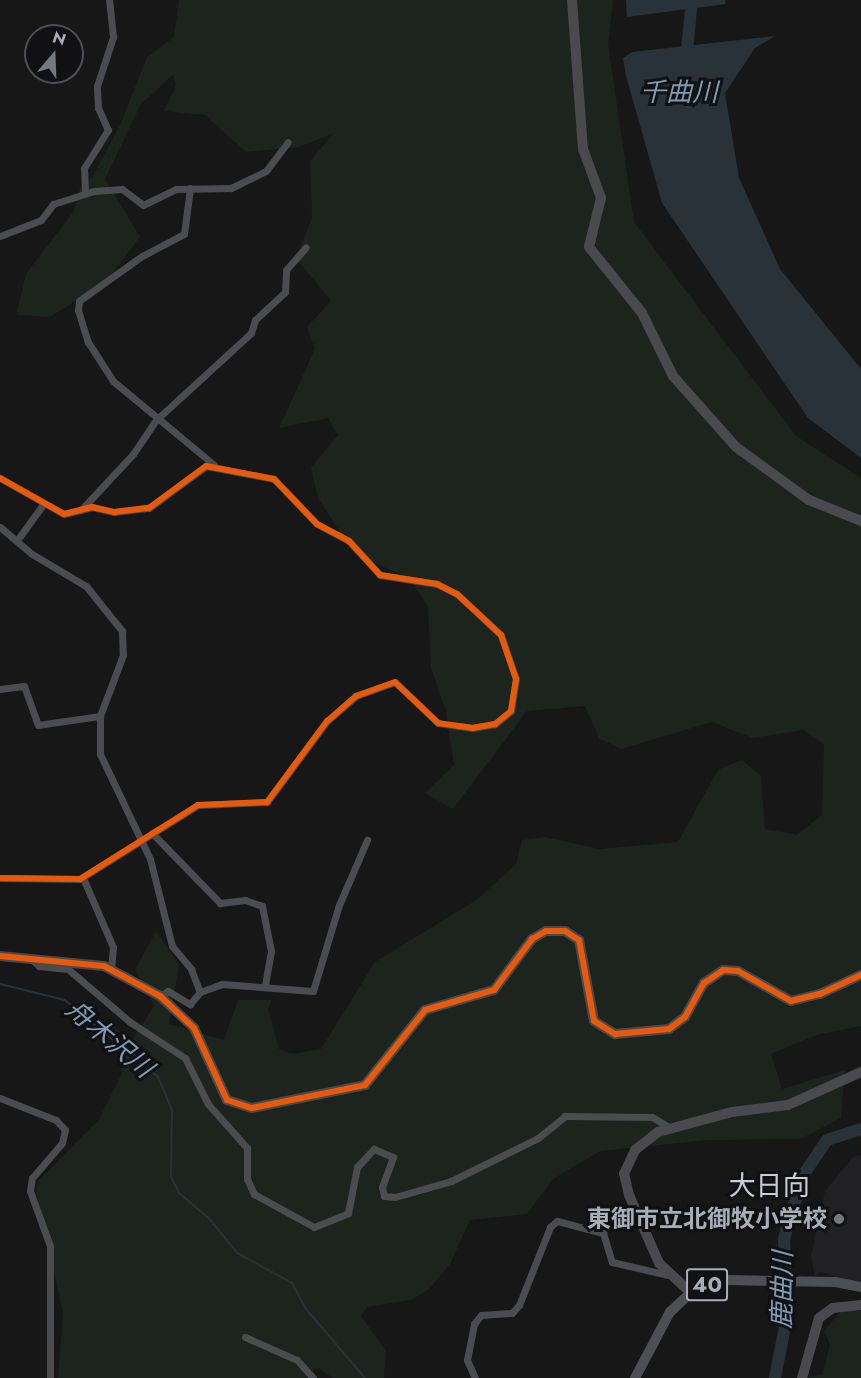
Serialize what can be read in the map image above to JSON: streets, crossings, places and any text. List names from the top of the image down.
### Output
{
  "streets": {
    "main road": ["40"]
  },
  "districts": ["大日向"],
  "water": ["千曲川", "舟木沢川", "鹿曲川"],
  "places": ["東御市立北御牧小学校"],
  "north": "top"
}
